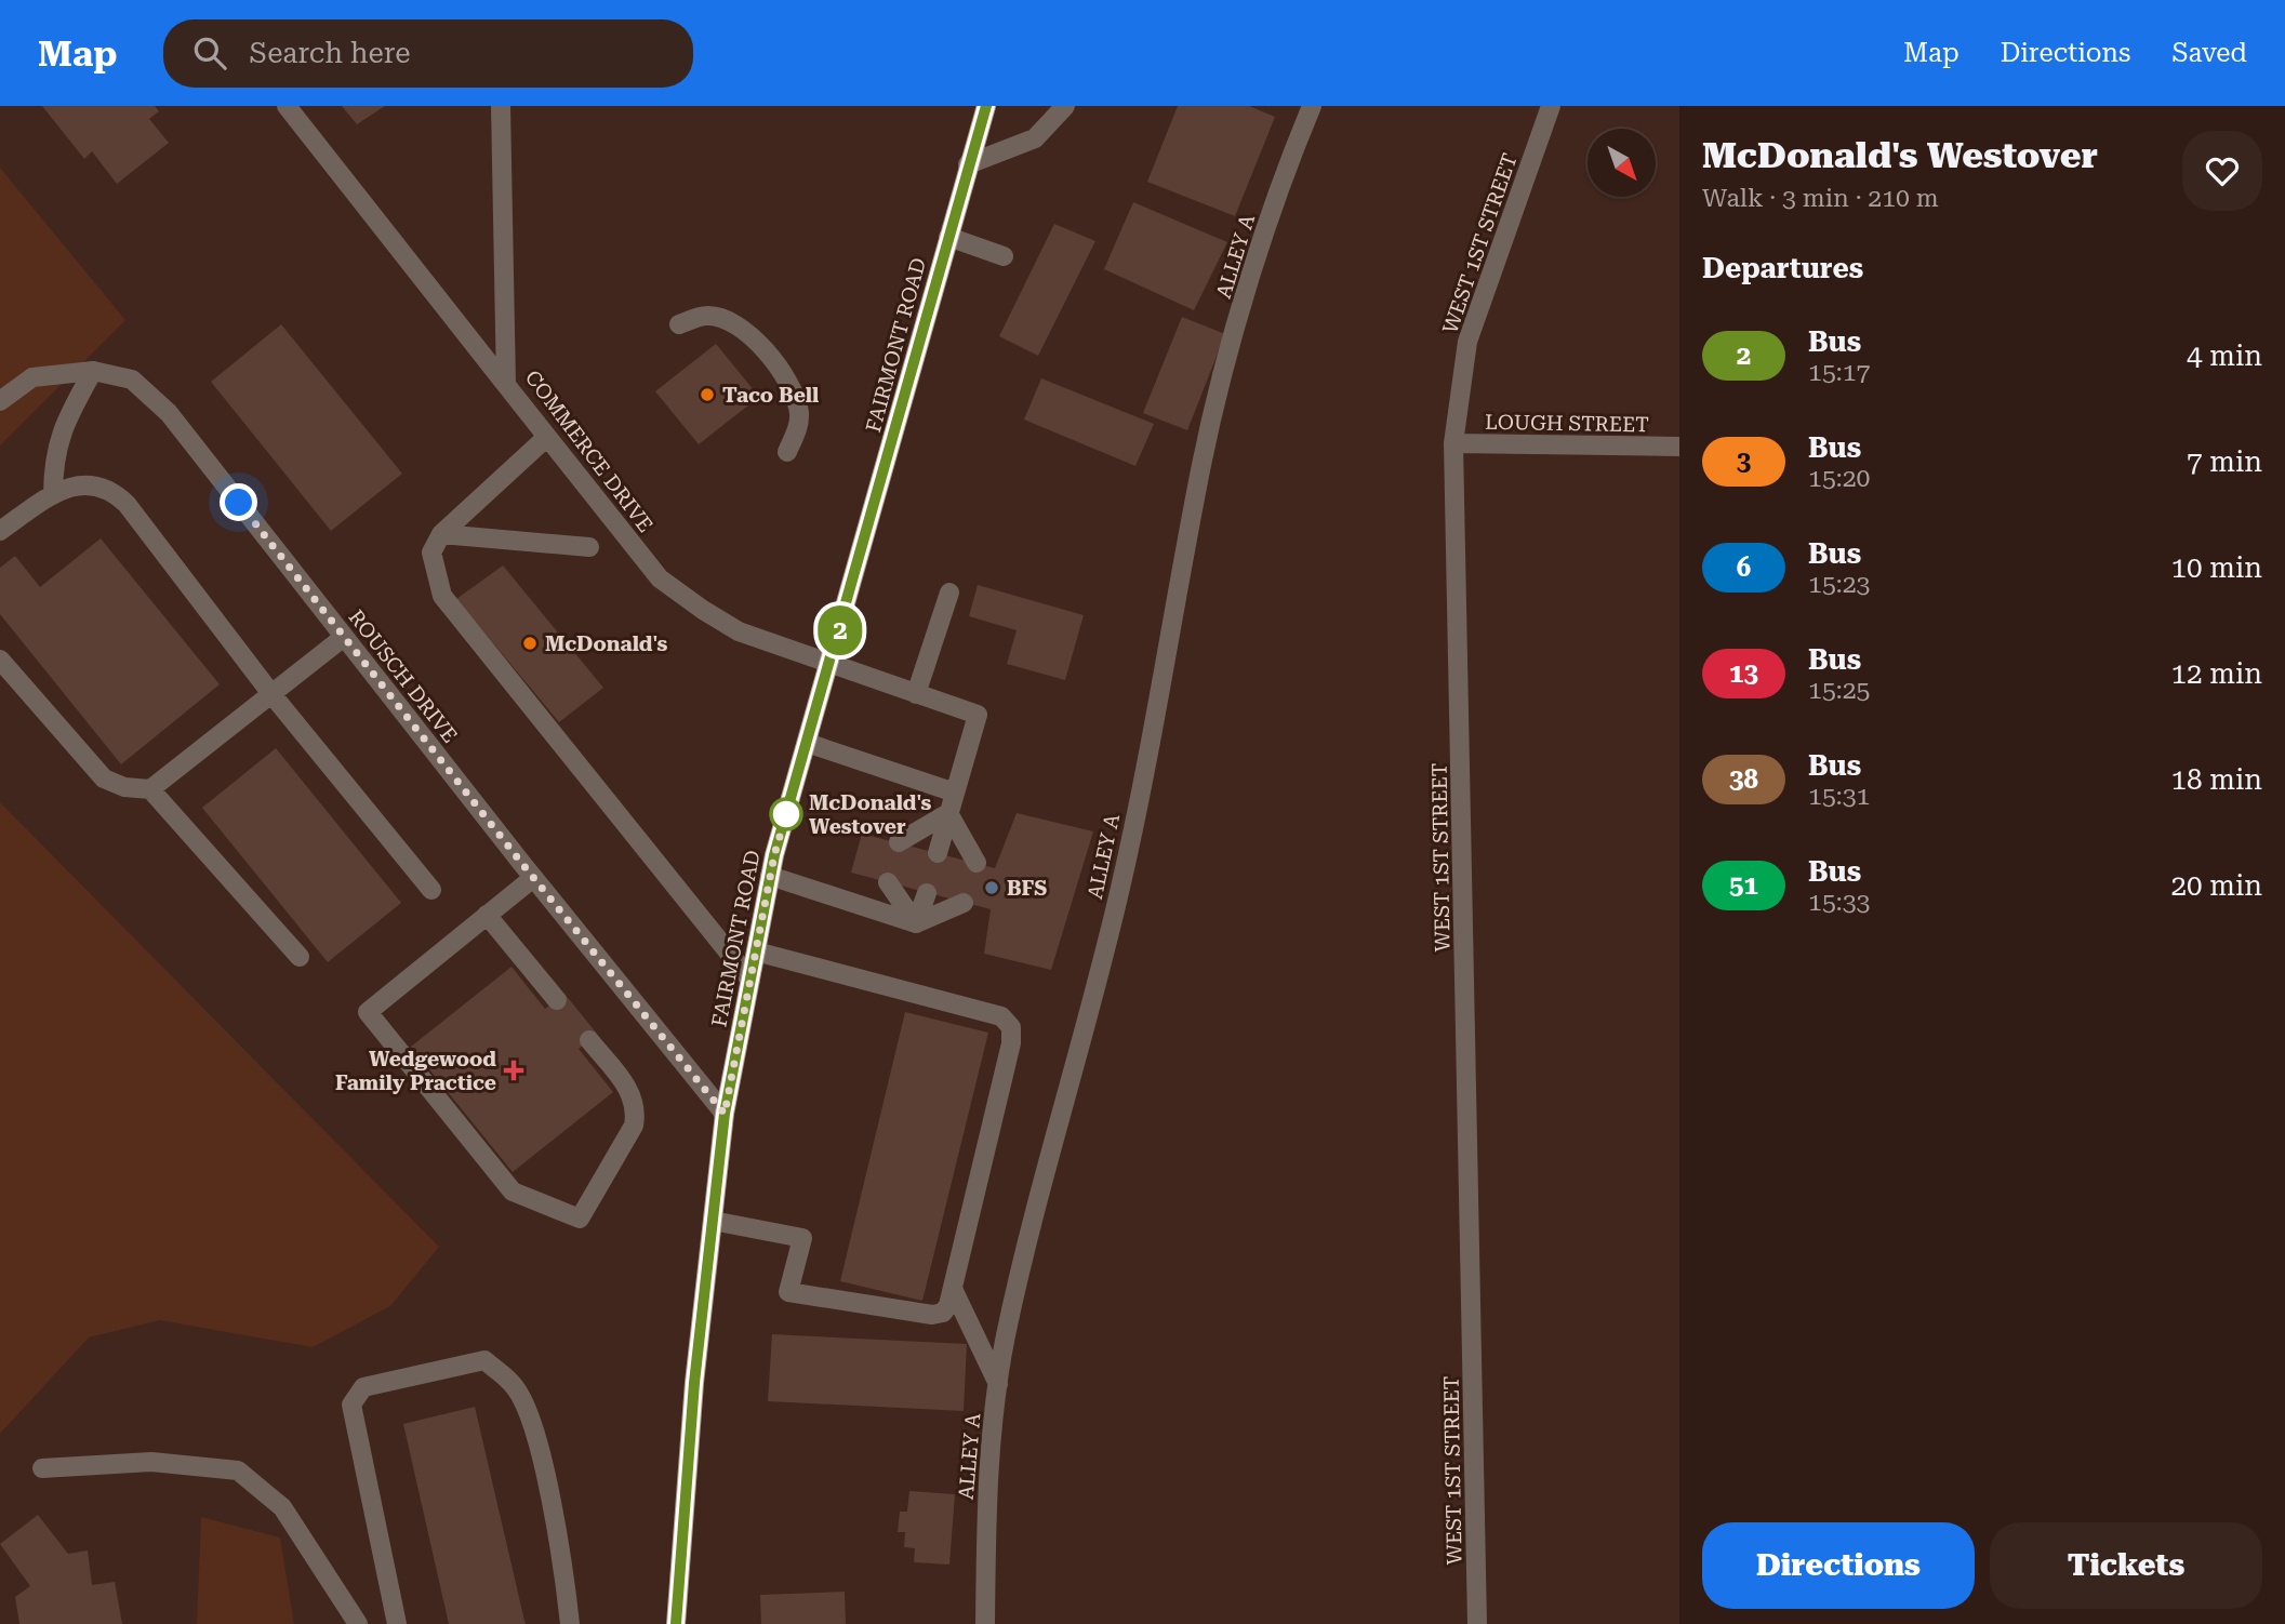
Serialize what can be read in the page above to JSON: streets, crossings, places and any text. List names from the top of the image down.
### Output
{
  "streets": {
    "main road": ["FAIRMONT ROAD"],
    "street": [
      "WEST 1ST STREET",
      "ALLEY A",
      "LOUGH STREET",
      "COMMERCE DRIVE",
      "ROUSCH DRIVE"
    ]
  },
  "crossings": [
    ["WEST 1ST STREET", "LOUGH STREET"],
    ["FAIRMONT ROAD", "COMMERCE DRIVE"],
    ["FAIRMONT ROAD", "ROUSCH DRIVE"]
  ],
  "places": {
    "other": [
      "Taco Bell",
      "McDonald's",
      "McDonald's Westover",
      "BFS"
    ],
    "health": ["Wedgewood Family Practice"]
  },
  "lines": ["bus line 2"],
  "north": "bottom right",
  "page": {
    "header": "Map",
    "search": "Search here",
    "nav": ["Map", "Directions", "Saved"],
    "on_map": "2",
    "heading": [
      ["McDonald's Westover", "Walk · 3 min · 210 m"],
      "Departures"
    ],
    "list": [
      {
        "mark": "2",
        "name": "Bus",
        "note": "15:17",
        "value": "4 min"
      },
      {
        "mark": "3",
        "name": "Bus",
        "note": "15:20",
        "value": "7 min"
      },
      {
        "mark": "6",
        "name": "Bus",
        "note": "15:23",
        "value": "10 min"
      },
      {
        "mark": "13",
        "name": "Bus",
        "note": "15:25",
        "value": "12 min"
      },
      {
        "mark": "38",
        "name": "Bus",
        "note": "15:31",
        "value": "18 min"
      },
      {
        "mark": "51",
        "name": "Bus",
        "note": "15:33",
        "value": "20 min"
      }
    ],
    "buttons": ["Directions", "Tickets"]
  }
}
